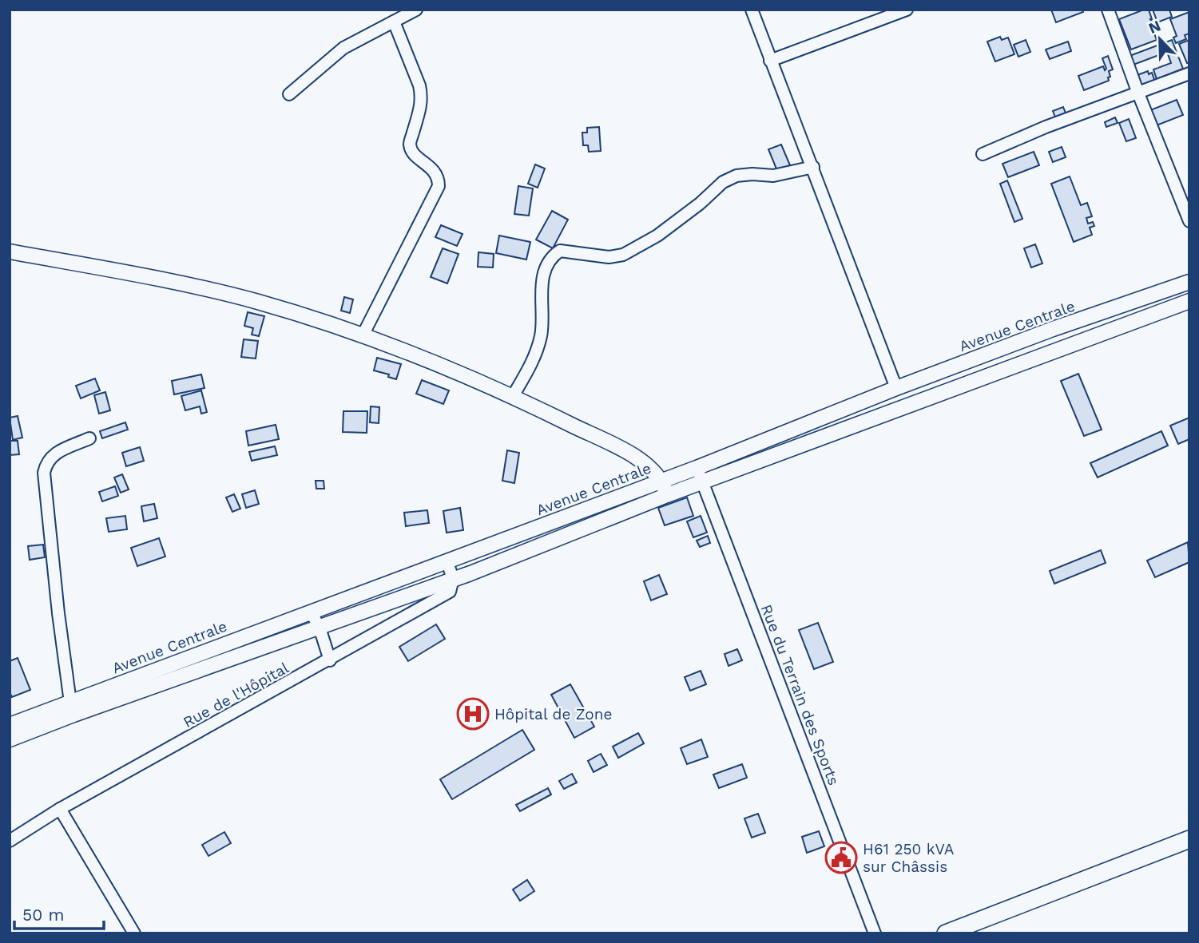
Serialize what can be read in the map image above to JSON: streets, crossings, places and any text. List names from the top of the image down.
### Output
{
  "streets": {
    "street": ["Avenue Centrale", "Rue de l'Hôpital", "Rue du Terrain des Sports"]
  },
  "crossings": [
    ["Avenue Centrale", "Rue de l'Hôpital"],
    ["Avenue Centrale", "Rue du Terrain des Sports"]
  ],
  "places": {
    "hospital": ["Hôpital de Zone"],
    "public building": ["H61 250 kVA sur Châssis"]
  },
  "scale_bar": "50 m",
  "north": "top left"
}
